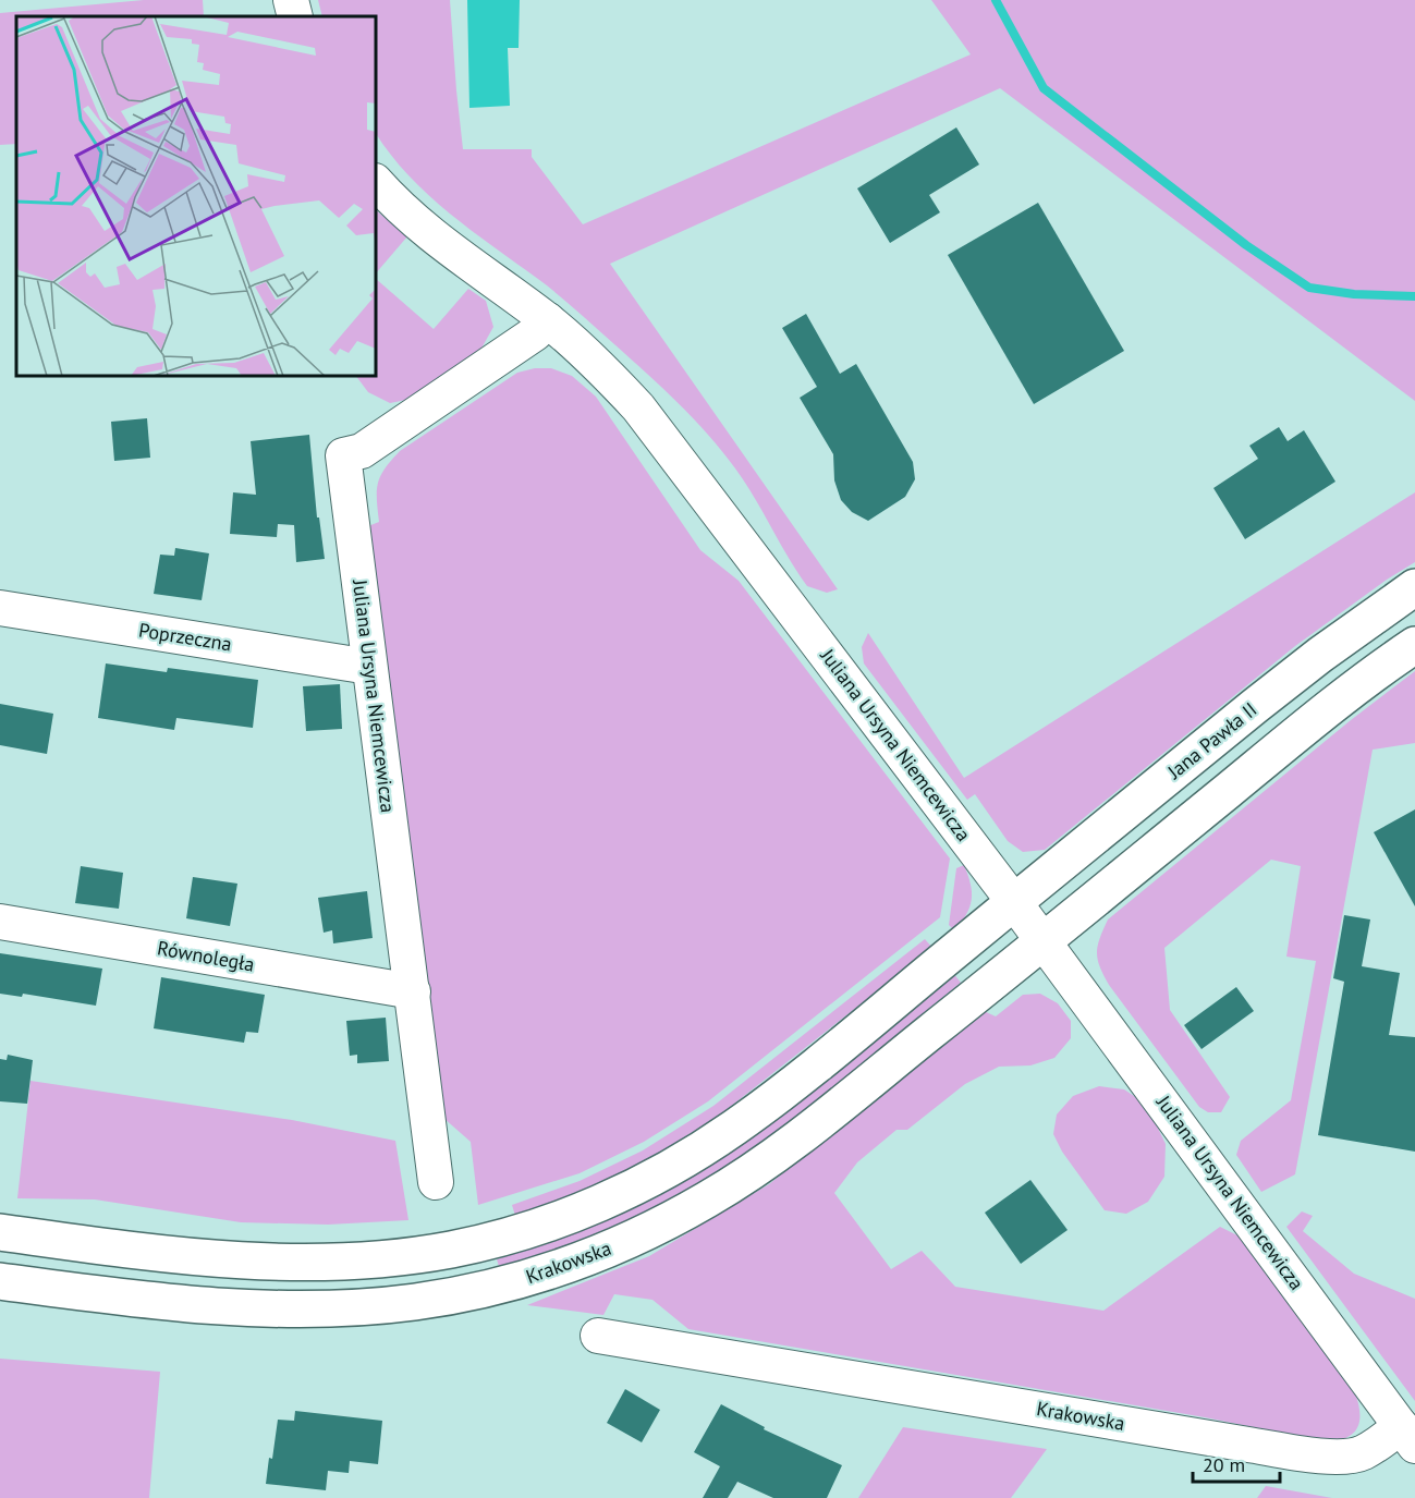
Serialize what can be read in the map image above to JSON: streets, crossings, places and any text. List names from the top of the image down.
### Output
{
  "streets": {
    "main road": ["Jana Pawła II", "Krakowska"],
    "street": ["Poprzeczna", "Juliana Ursyna Niemcewicza", "Równoległa"]
  },
  "crossings": [
    ["Poprzeczna", "Juliana Ursyna Niemcewicza"],
    ["Juliana Ursyna Niemcewicza", "Jana Pawła II"],
    ["Juliana Ursyna Niemcewicza", "Równoległa"],
    ["Juliana Ursyna Niemcewicza", "Krakowska"]
  ],
  "scale_bar": "20 m"
}
